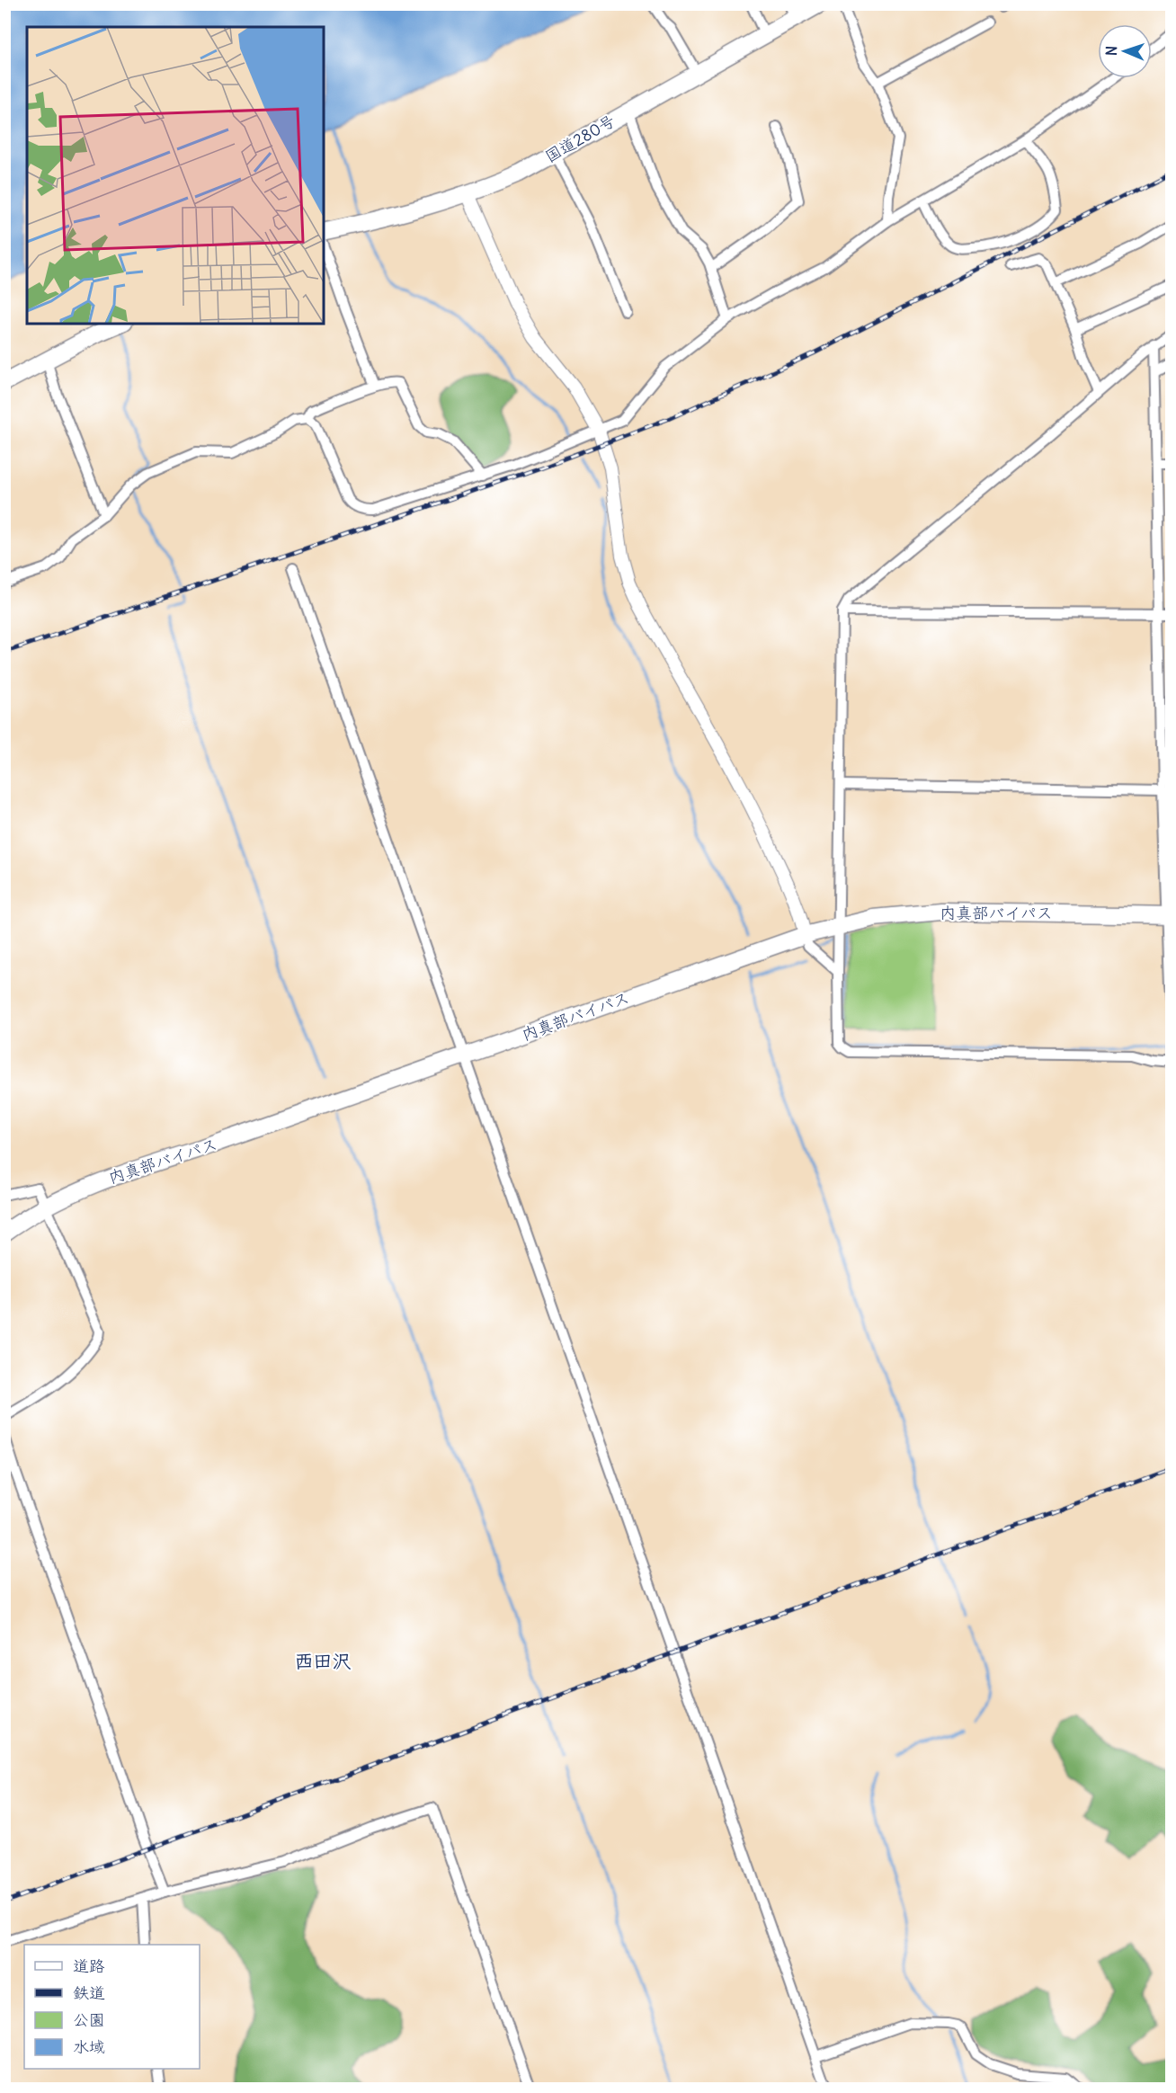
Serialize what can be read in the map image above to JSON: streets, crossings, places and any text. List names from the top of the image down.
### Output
{
  "streets": {
    "highway": ["国道280号", "内真部バイパス"]
  },
  "districts": ["西田沢"],
  "legend": [
    "道路",
    "鉄道",
    "公園",
    "水域"
  ],
  "north": "left"
}
